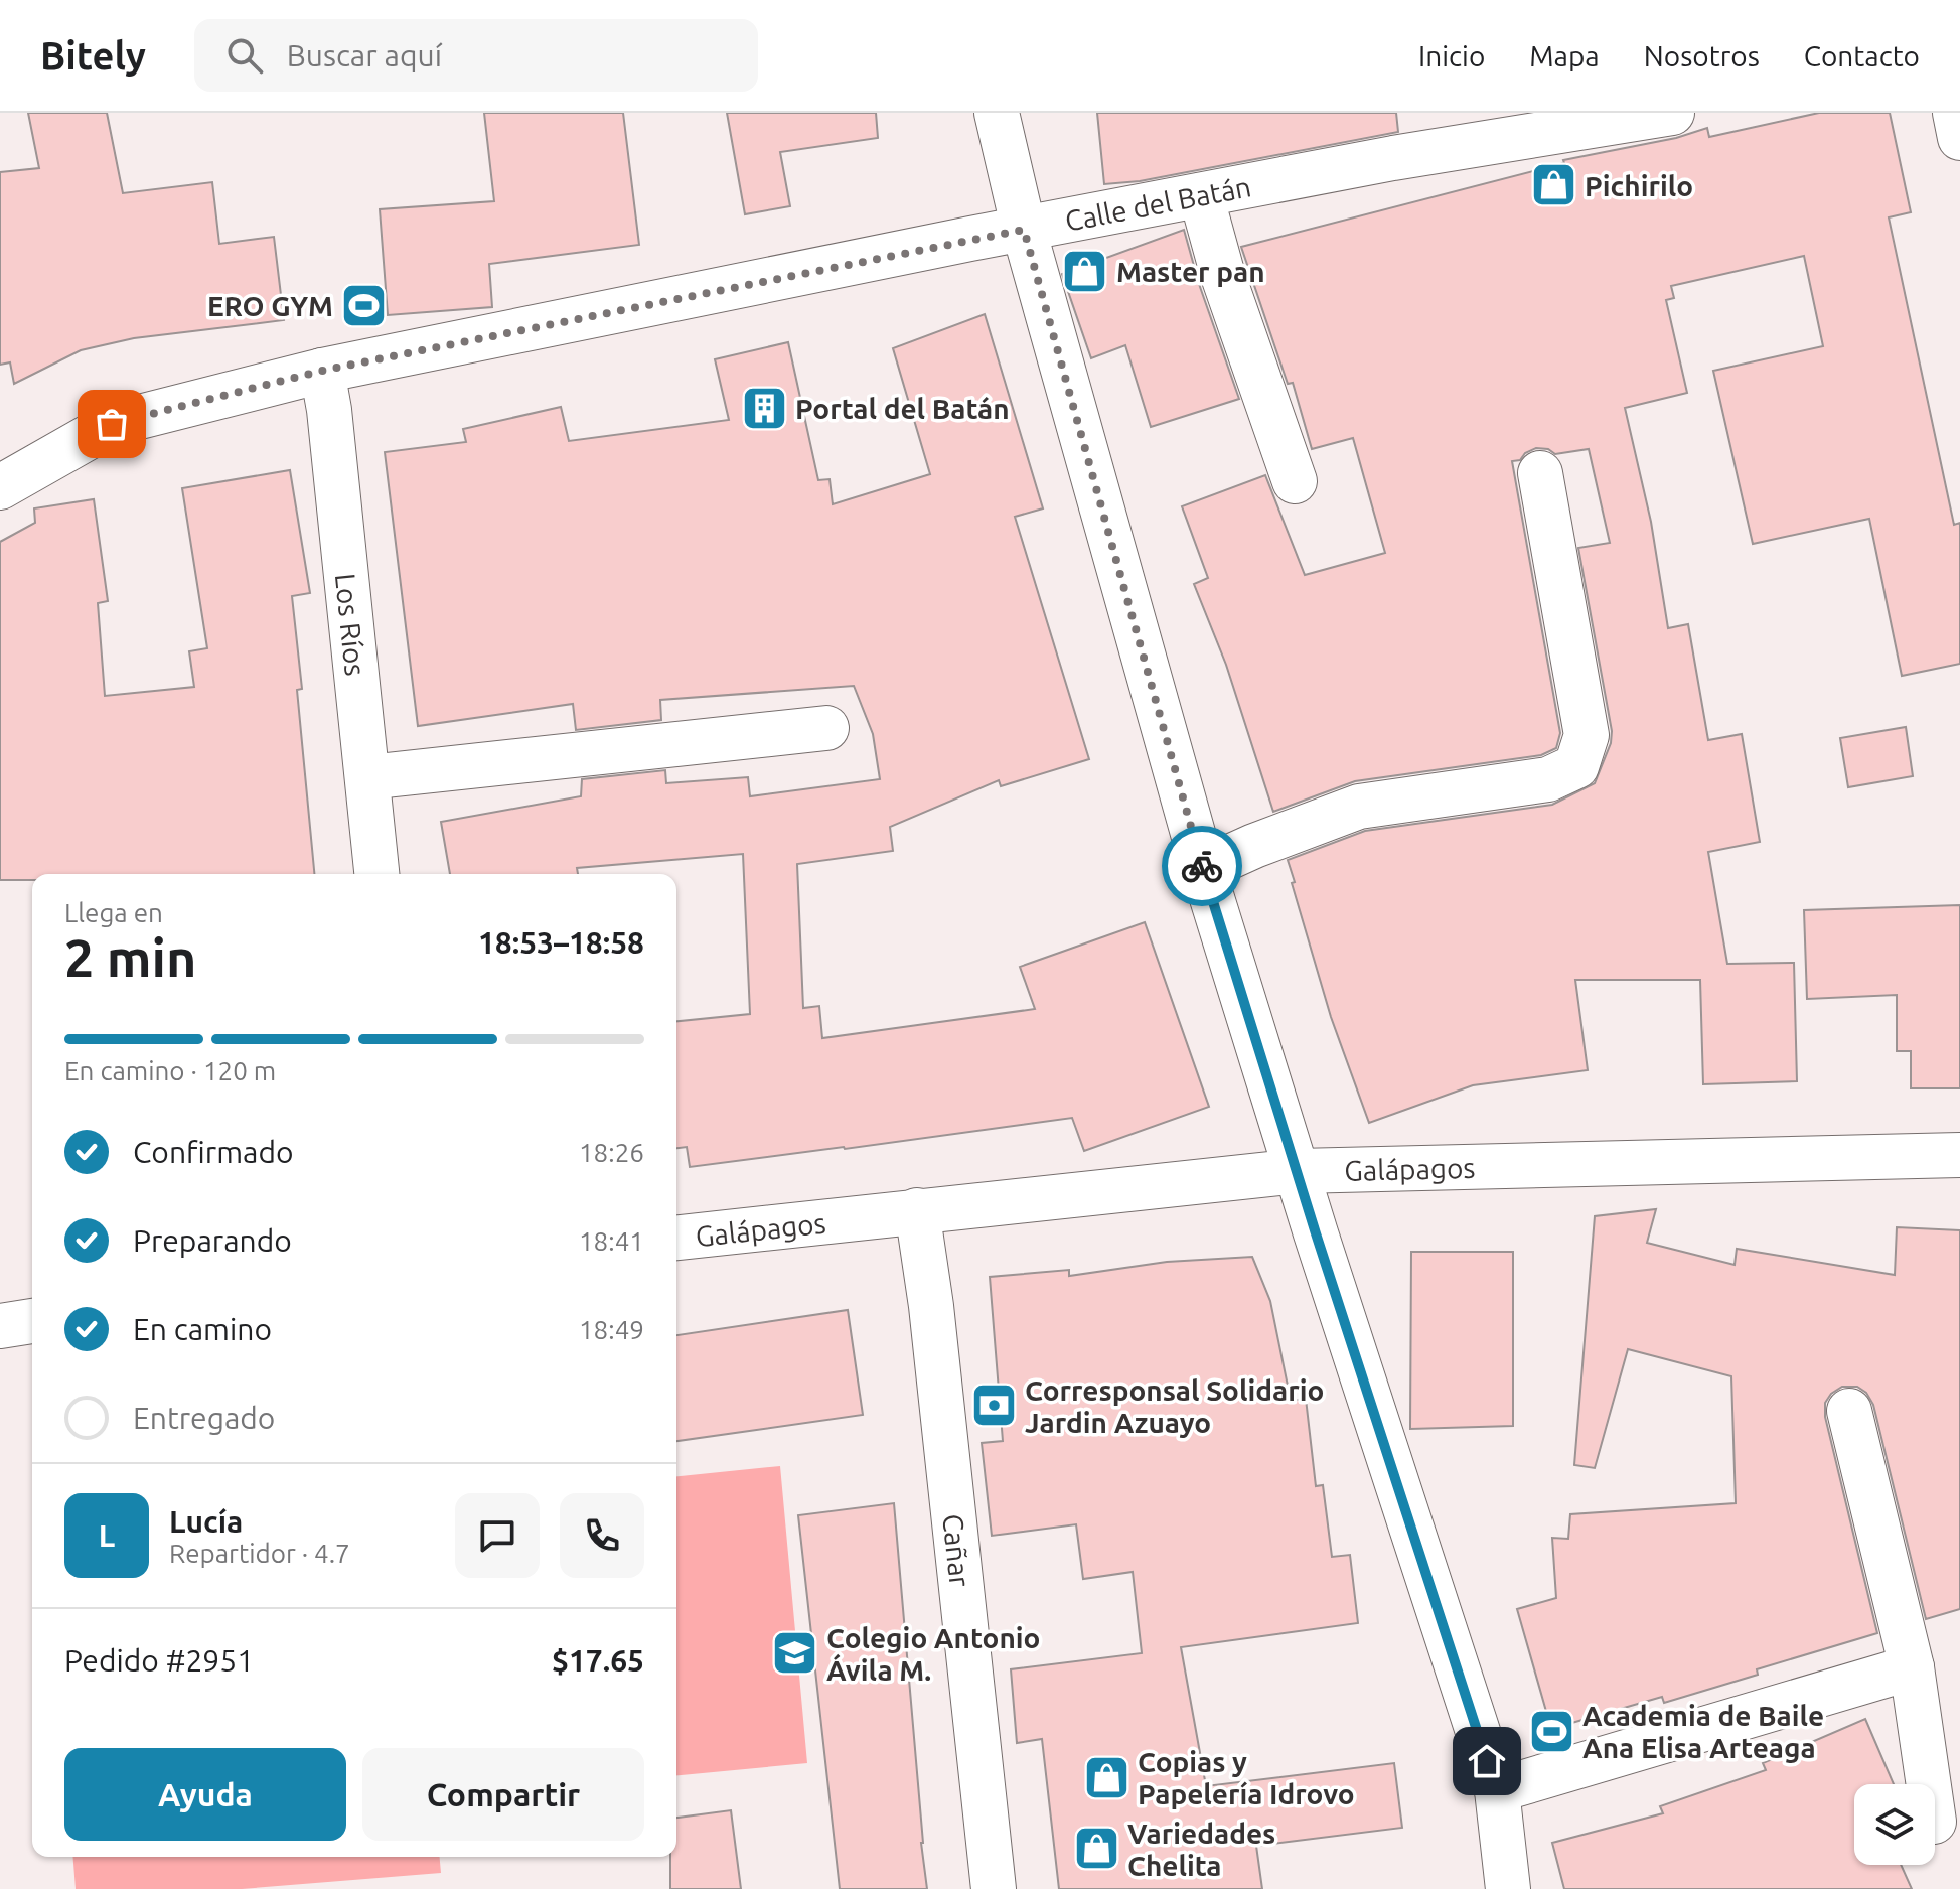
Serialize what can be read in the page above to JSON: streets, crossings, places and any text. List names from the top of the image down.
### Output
{
  "streets": {
    "street": [
      "Calle del Batán",
      "Los Ríos",
      "Galápagos",
      "Cañar"
    ]
  },
  "crossings": [
    ["Calle del Batán", "Los Ríos"],
    ["Galápagos", "Cañar"]
  ],
  "places": {
    "shop": [
      "Pichirilo",
      "Master pan",
      "Copias y Papelería Idrovo",
      "Variedades Chelita"
    ],
    "sports": ["ERO GYM", "Academia de Baile Ana Elisa Arteaga"],
    "building": ["Portal del Batán"],
    "bank": ["Corresponsal Solidario Jardin Azuayo"],
    "school or university": ["Colegio Antonio Ávila M."]
  },
  "page": {
    "header": "Bitely",
    "search": "Buscar aquí",
    "nav": [
      "Inicio",
      "Mapa",
      "Nosotros",
      "Contacto"
    ],
    "heading": ["2 min", "Llega en", "18:53–18:58"],
    "panel": [
      "Lucía",
      "Repartidor · 4.7",
      "Pedido #2951",
      "$17.65"
    ],
    "bar": "En camino · 120 m",
    "list": [
      ["Confirmado", "18:26"],
      ["Preparando", "18:41"],
      ["En camino", "18:49"],
      "Entregado"
    ],
    "round": "L",
    "buttons": ["Ayuda", "Compartir"]
  }
}
